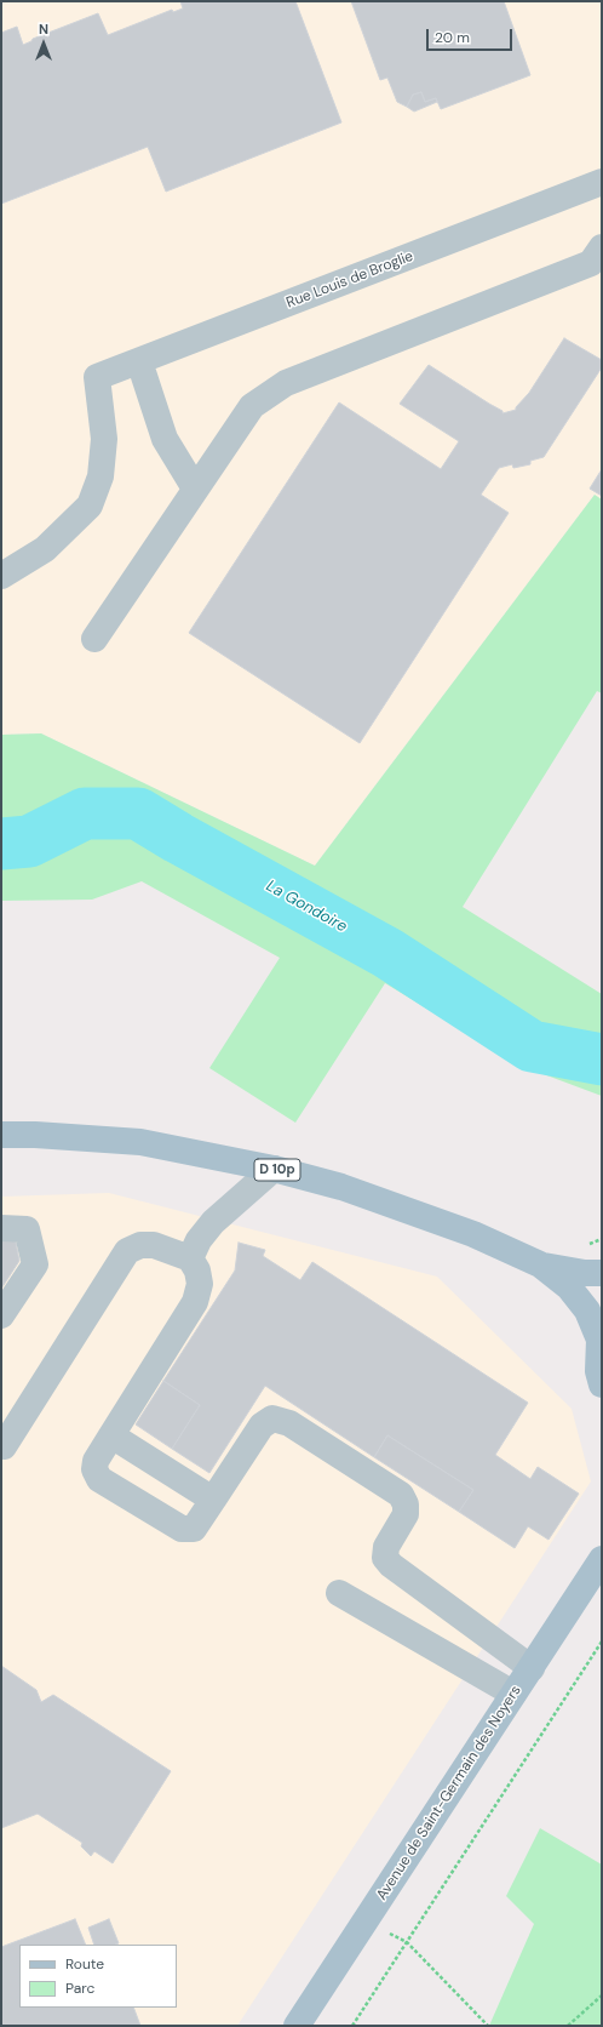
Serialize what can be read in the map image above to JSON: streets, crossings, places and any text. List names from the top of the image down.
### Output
{
  "streets": {
    "main road": ["D 10p", "Avenue de Saint-Germain des Noyers"],
    "street": ["Rue Louis de Broglie"]
  },
  "water": ["La Gondoire"],
  "legend": ["Route", "Parc"],
  "scale_bar": "20 m",
  "north": "top"
}
